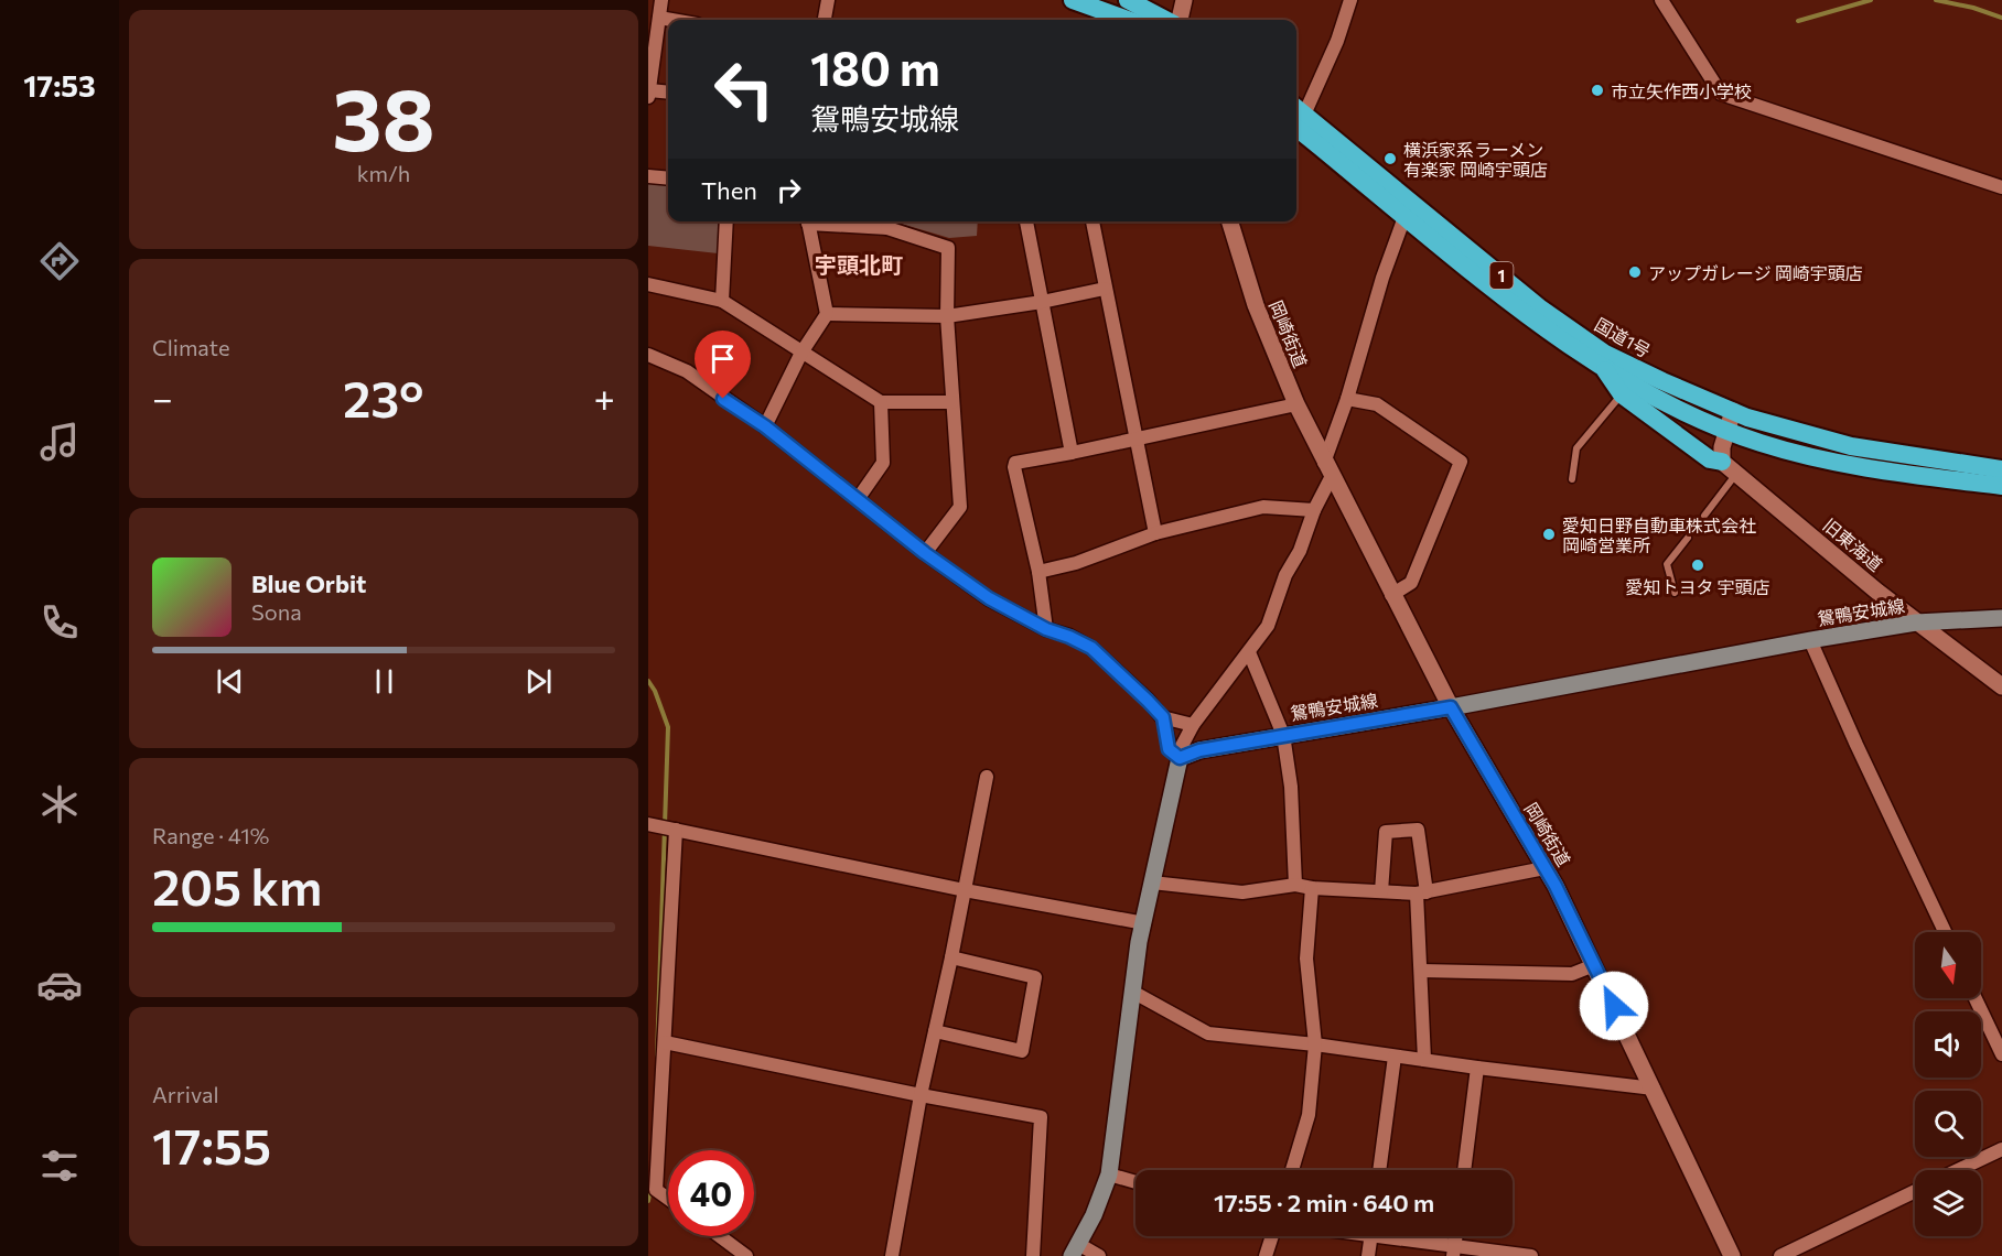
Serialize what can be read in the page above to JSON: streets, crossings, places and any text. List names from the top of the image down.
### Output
{
  "streets": {
    "highway": ["1", "国道1号"],
    "main road": ["鴛鴨安城線"],
    "street": ["岡崎街道", "旧東海道"]
  },
  "crossings": [
    ["岡崎街道", "鴛鴨安城線"],
    ["旧東海道", "鴛鴨安城線"]
  ],
  "districts": ["宇頭北町"],
  "places": [
    "市立矢作西小学校",
    "横浜家系ラーメン 有楽家 岡崎宇頭店",
    "アップガレージ 岡崎宇頭店",
    "愛知日野自動車株式会社 岡崎営業所",
    "愛知トヨタ 宇頭店"
  ],
  "north": "bottom",
  "page": {
    "tabs": "17:53",
    "tile": [
      ["38", "km/h"],
      "Climate",
      ["Range · 41%", "205 km"],
      ["Arrival", "17:55"]
    ],
    "turn": ["180 m", "鴛鴨安城線"],
    "then": "Then",
    "heat": ["−", "23°", "+"],
    "song": ["Blue Orbit", "Sona"],
    "limit": "40",
    "trip": "17:55 · 2 min · 640 m"
  }
}
